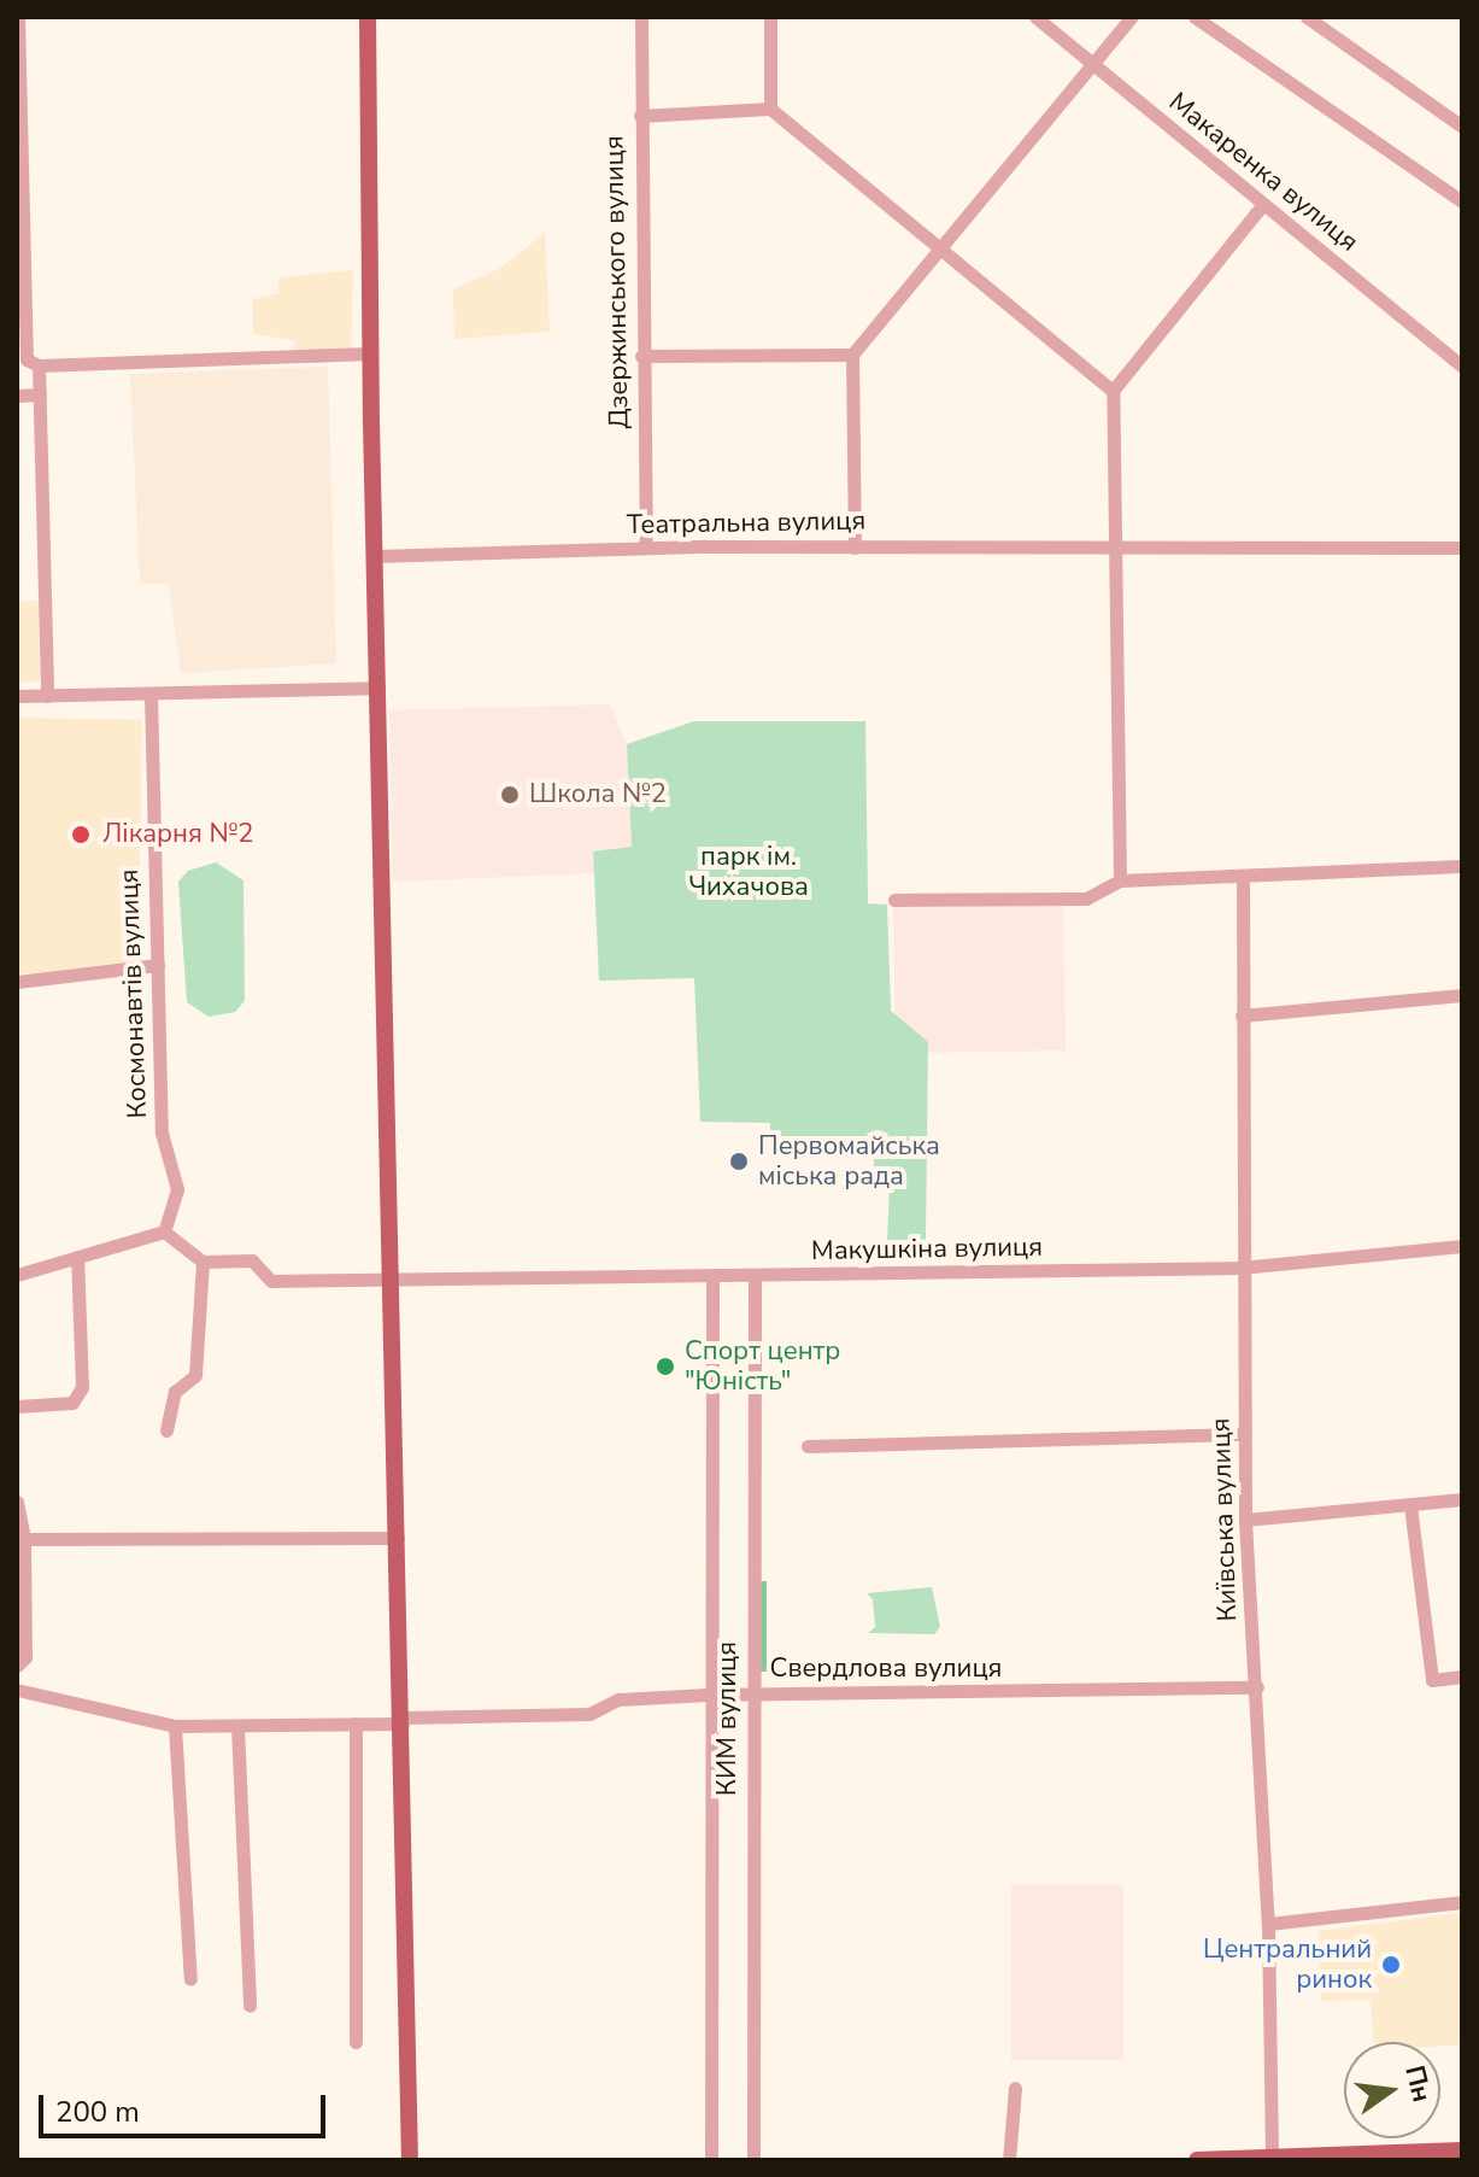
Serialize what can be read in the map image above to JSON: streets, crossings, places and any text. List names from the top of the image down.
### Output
{
  "streets": {
    "street": [
      "Макаренка вулиця",
      "Дзержинського вулиця",
      "Театральна вулиця",
      "Космонавтів вулиця",
      "Макушкіна вулиця",
      "Київська вулиця",
      "Свердлова вулиця",
      "КИМ вулиця"
    ]
  },
  "crossings": [
    ["Дзержинського вулиця", "Театральна вулиця"],
    ["Макушкіна вулиця", "Київська вулиця"],
    ["Макушкіна вулиця", "КИМ вулиця"],
    ["Київська вулиця", "Свердлова вулиця"],
    ["Свердлова вулиця", "КИМ вулиця"]
  ],
  "parks": ["парк ім. Чихачова"],
  "places": [
    "Школа №2",
    "Лікарня №2",
    "Первомайська міська рада",
    "Спорт центр \"Юність\"",
    "Центральний ринок"
  ],
  "scale_bar": "200 m",
  "north": "right"
}
